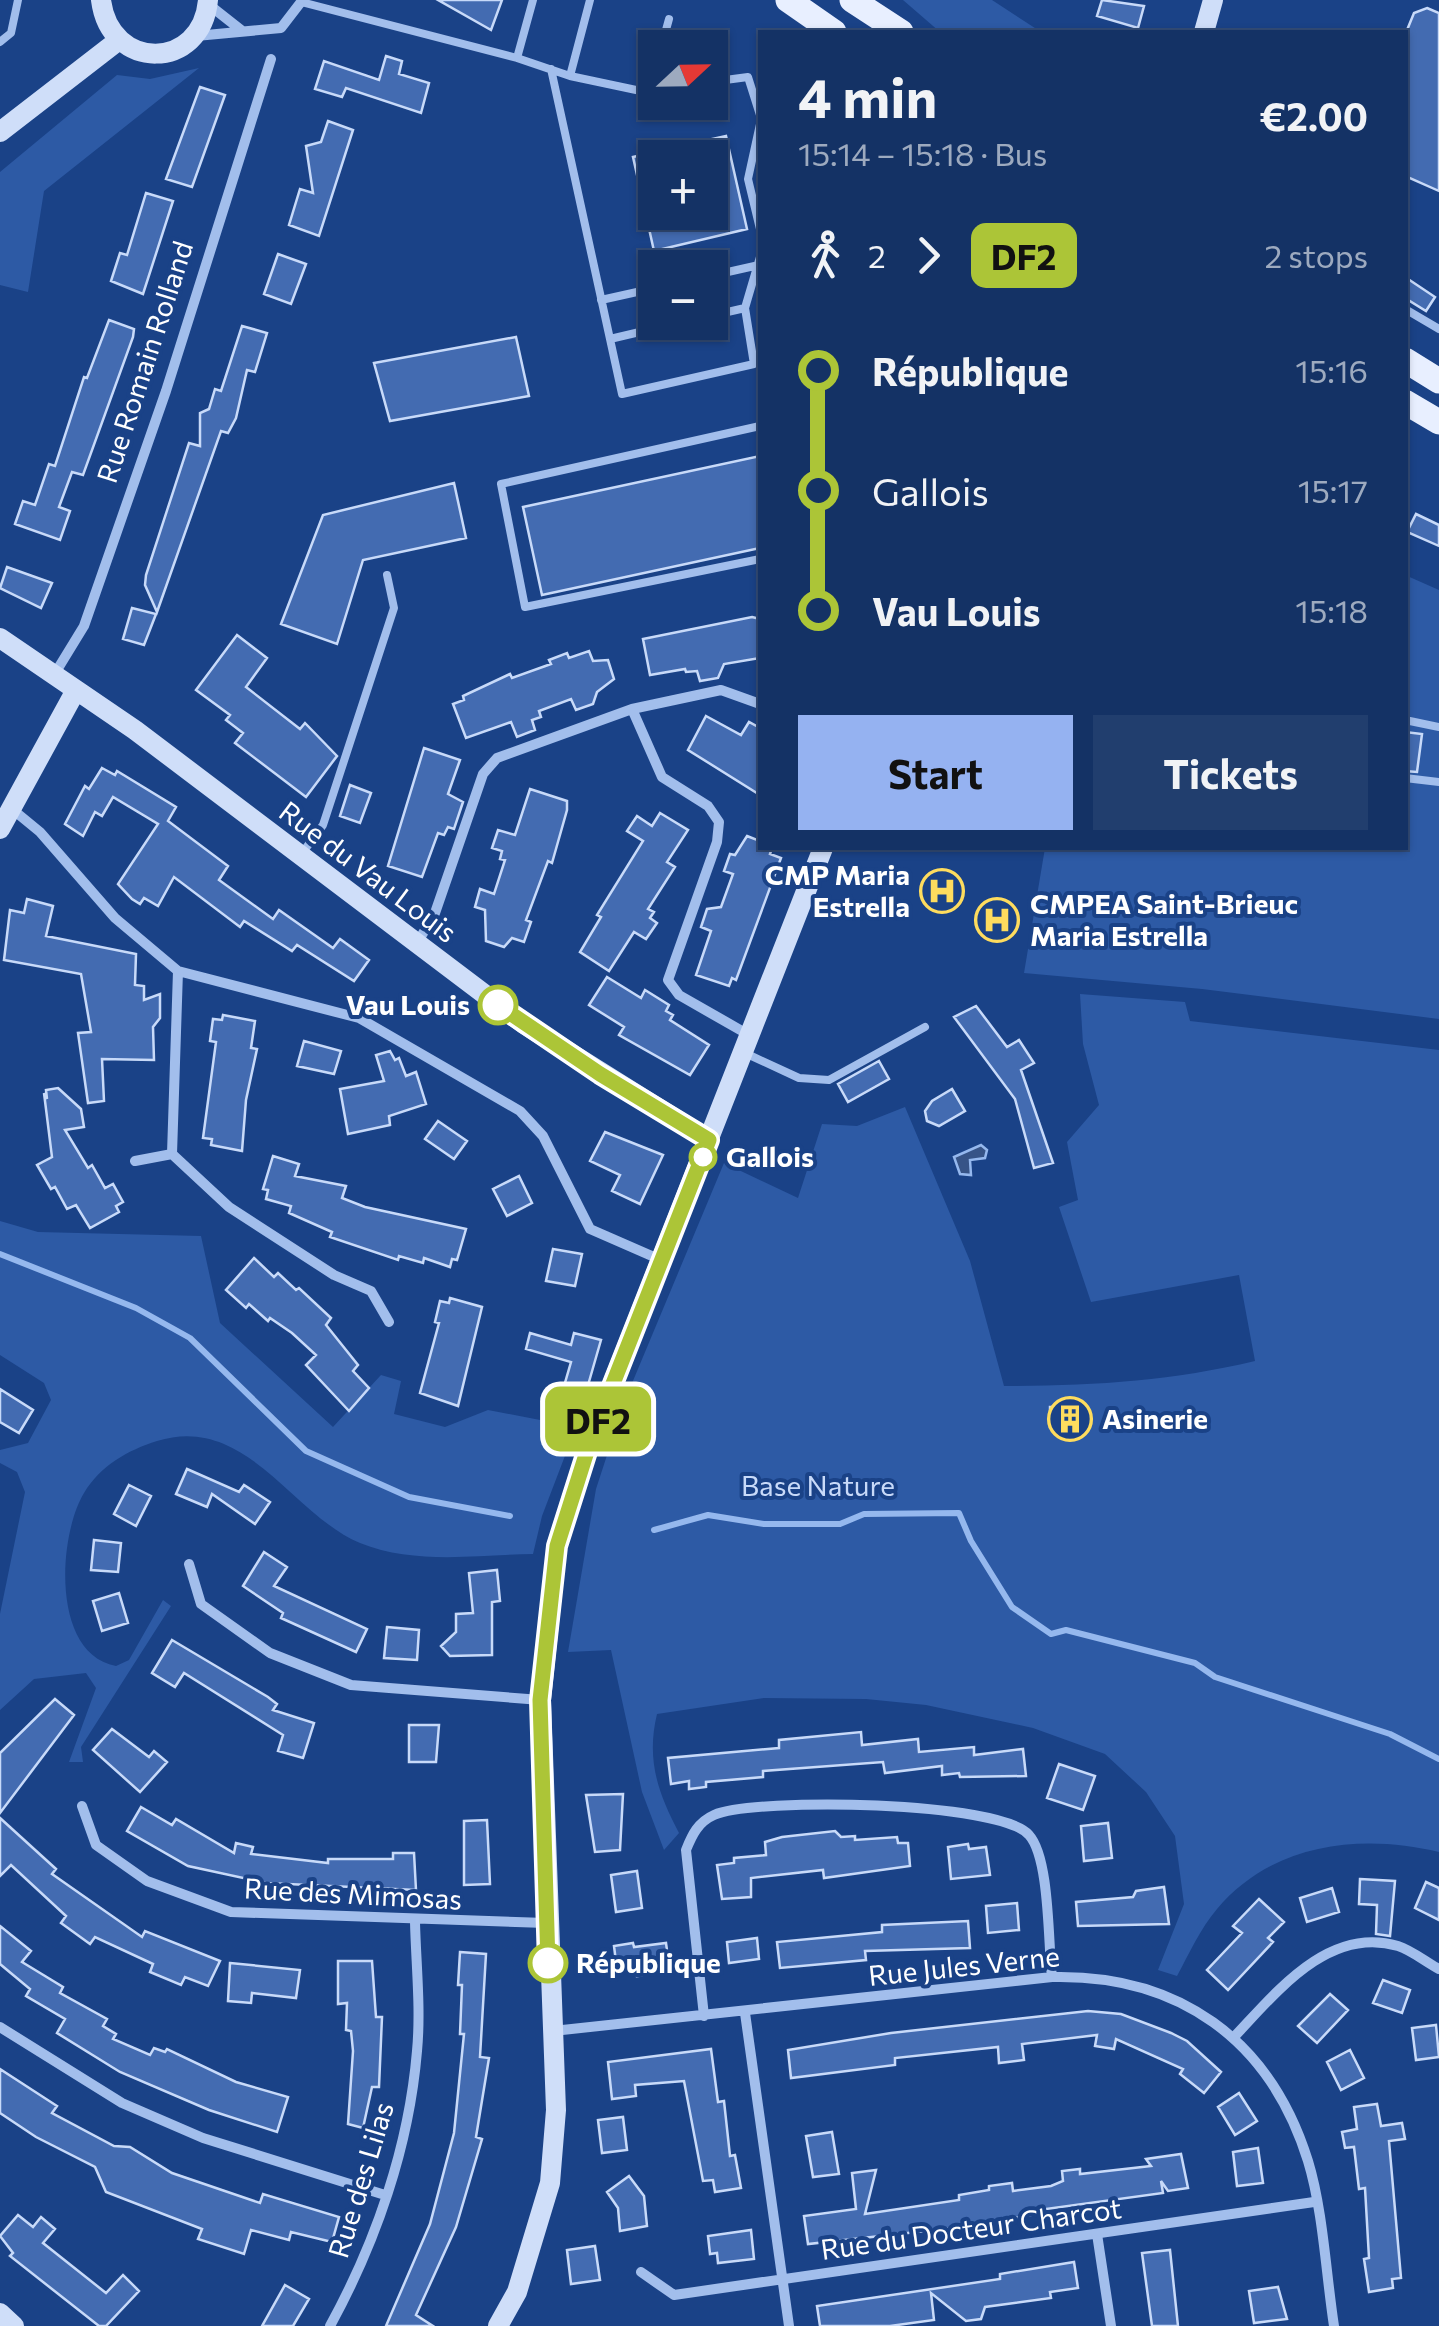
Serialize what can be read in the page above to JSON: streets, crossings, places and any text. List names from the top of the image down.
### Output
{
  "streets": {
    "main road": ["Rue du Vau Louis"],
    "street": [
      "Rue Romain Rolland",
      "Rue des Mimosas",
      "Rue Jules Verne",
      "Rue des Lilas",
      "Rue du Docteur Charcot"
    ]
  },
  "crossings": [
    ["Rue Romain Rolland", "Rue du Vau Louis"],
    ["Rue des Mimosas", "Rue des Lilas"],
    ["Rue Jules Verne", "Rue du Docteur Charcot"]
  ],
  "parks": ["Base Nature"],
  "places": {
    "hospital": ["CMP Maria Estrella", "CMPEA Saint-Brieuc Maria Estrella"],
    "other": ["Vau Louis", "Gallois", "République"],
    "building": ["Asinerie"]
  },
  "lines": ["bus line DF2"],
  "north": "right",
  "page": {
    "on_map": "DF2",
    "map_buttons": ["+", "−"],
    "heading": ["4 min", "15:14 – 15:18 · Bus", "€2.00"],
    "legs": ["2", "DF2", "2 stops"],
    "list": [
      {
        "name": "République",
        "value": "15:16"
      },
      {
        "name": "Gallois",
        "value": "15:17"
      },
      {
        "name": "Vau Louis",
        "value": "15:18"
      }
    ],
    "buttons": ["Start", "Tickets"]
  }
}
